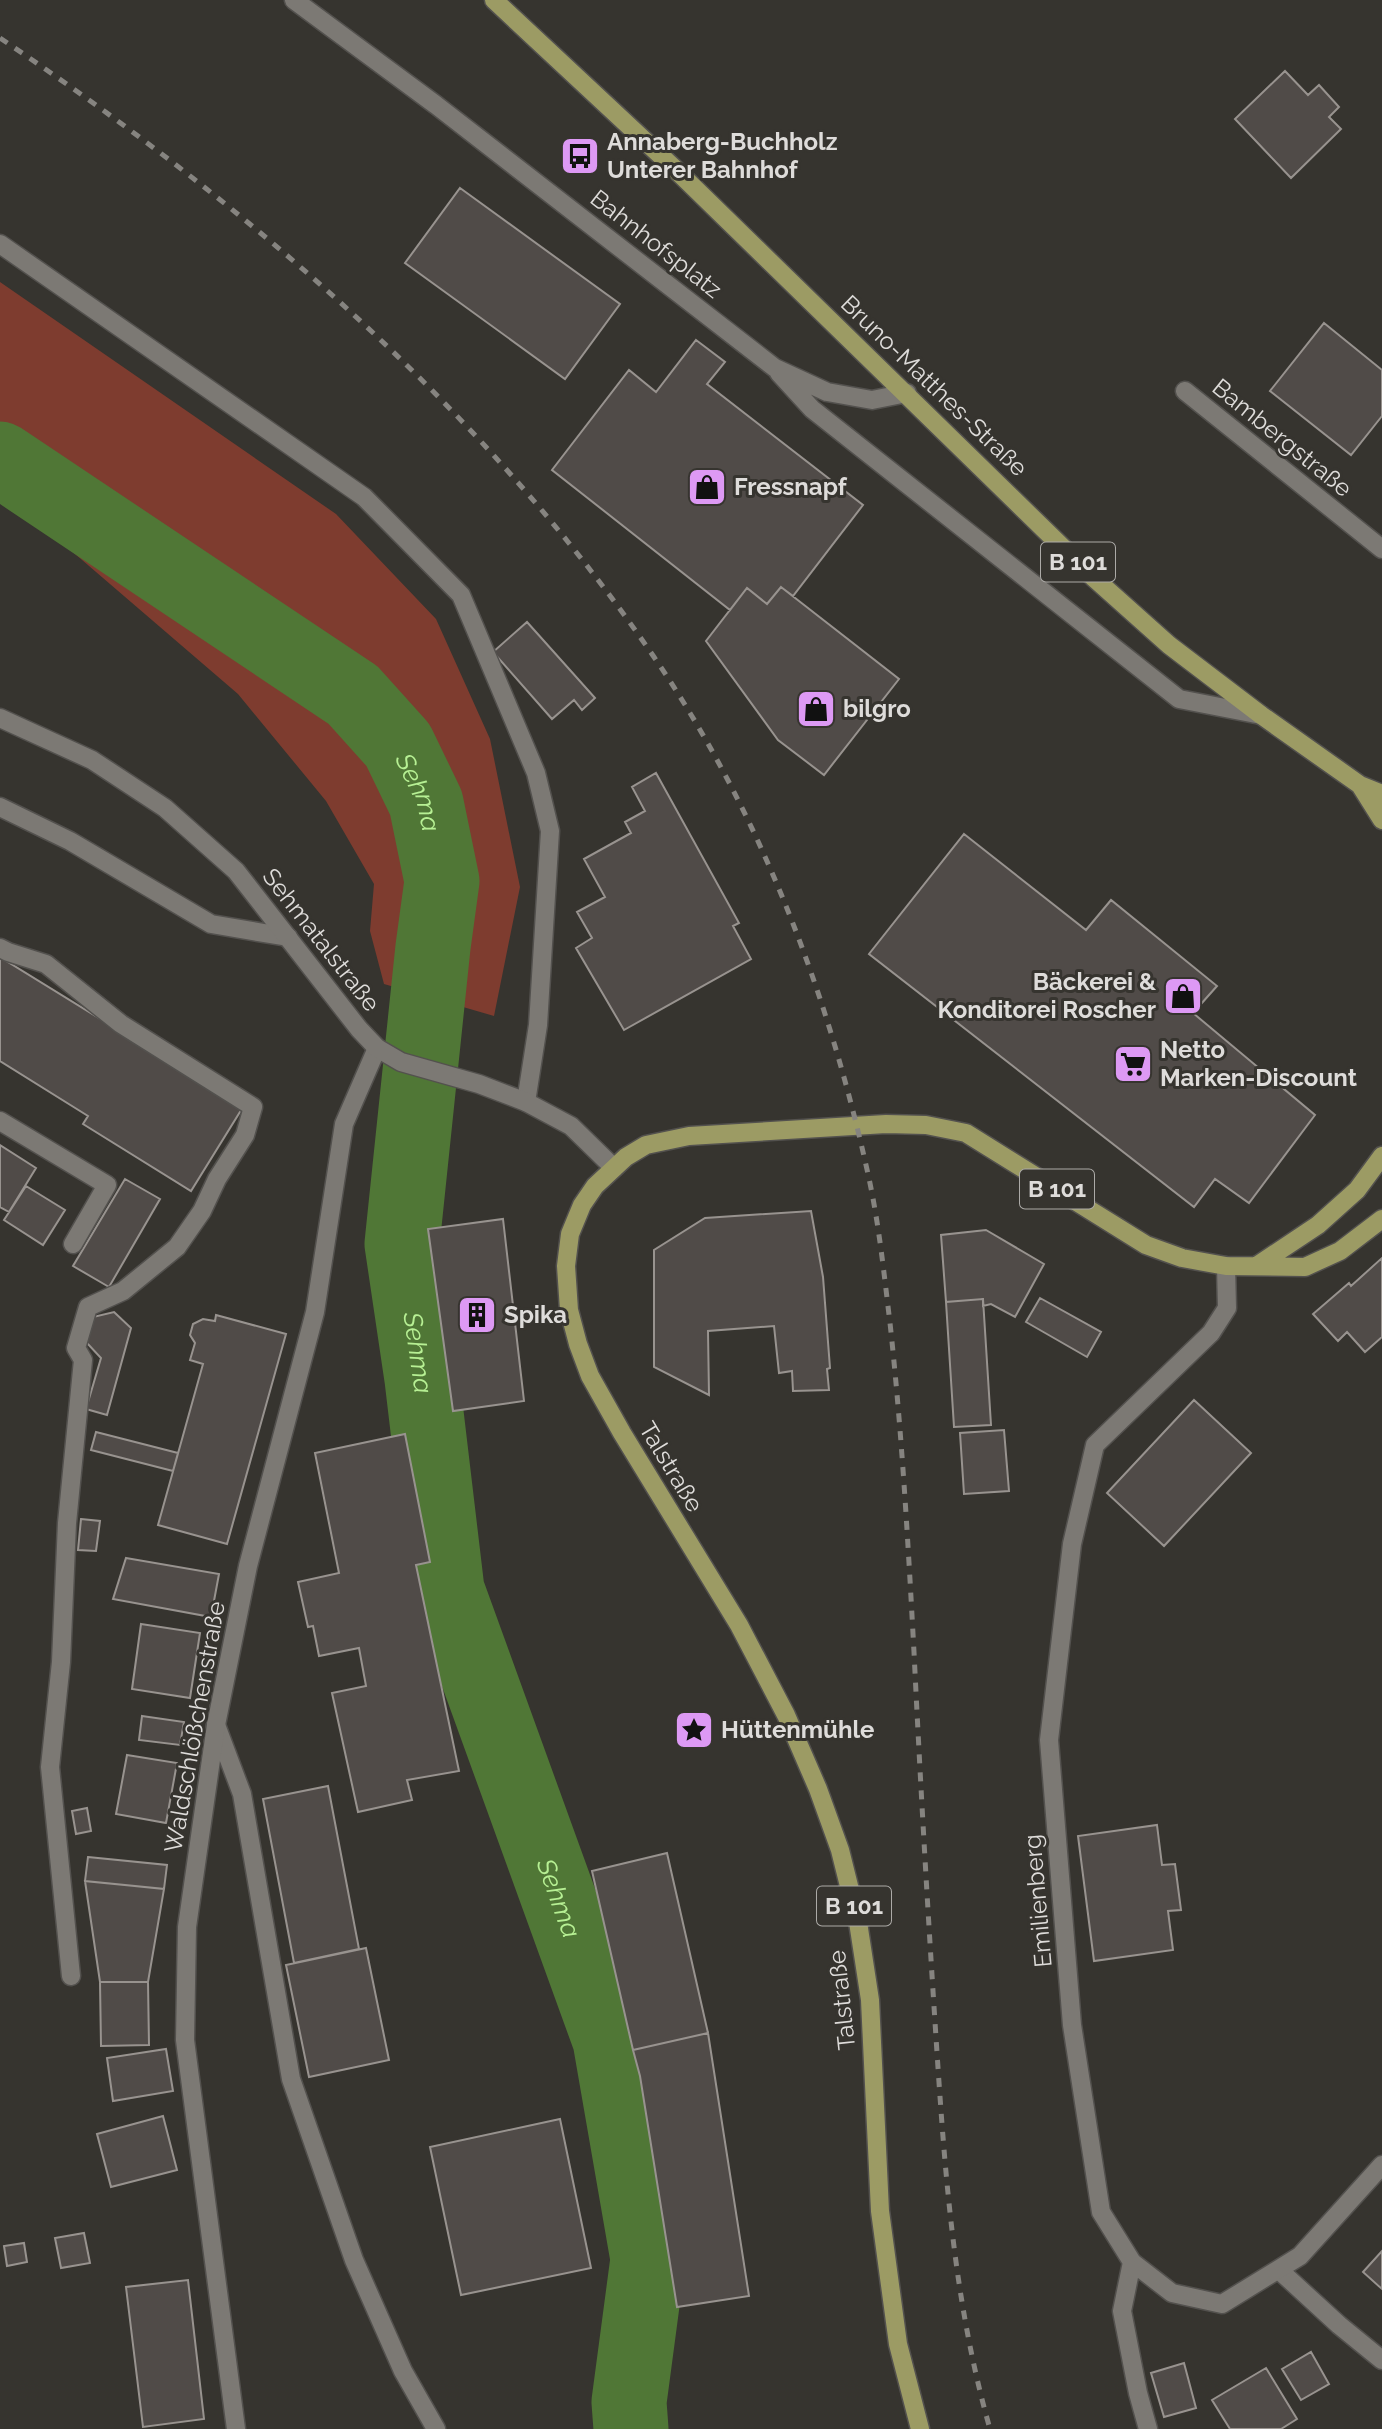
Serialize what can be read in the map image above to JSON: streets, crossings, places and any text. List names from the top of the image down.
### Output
{
  "streets": {
    "main road": ["Bruno-Matthes-Straße", "B 101", "Talstraße"],
    "street": [
      "Bahnhofsplatz",
      "Bambergstraße",
      "Sehmatalstraße",
      "Waldschlößchenstraße",
      "Emilienberg"
    ]
  },
  "crossings": [
    ["Bahnhofsplatz", "Bruno-Matthes-Straße"],
    ["B 101", "Talstraße"],
    ["B 101", "Emilienberg"],
    ["Sehmatalstraße", "Talstraße"],
    ["Sehmatalstraße", "Waldschlößchenstraße"],
    ["Talstraße", "Emilienberg"]
  ],
  "water": ["Sehma"],
  "places": {
    "bus stop": ["Annaberg-Buchholz Unterer Bahnhof"],
    "shop": ["Fressnapf", "bilgro", "Bäckerei & Konditorei Roscher"],
    "supermarket": ["Netto Marken-Discount"],
    "building": ["Spika"],
    "place": ["Hüttenmühle"]
  }
}
